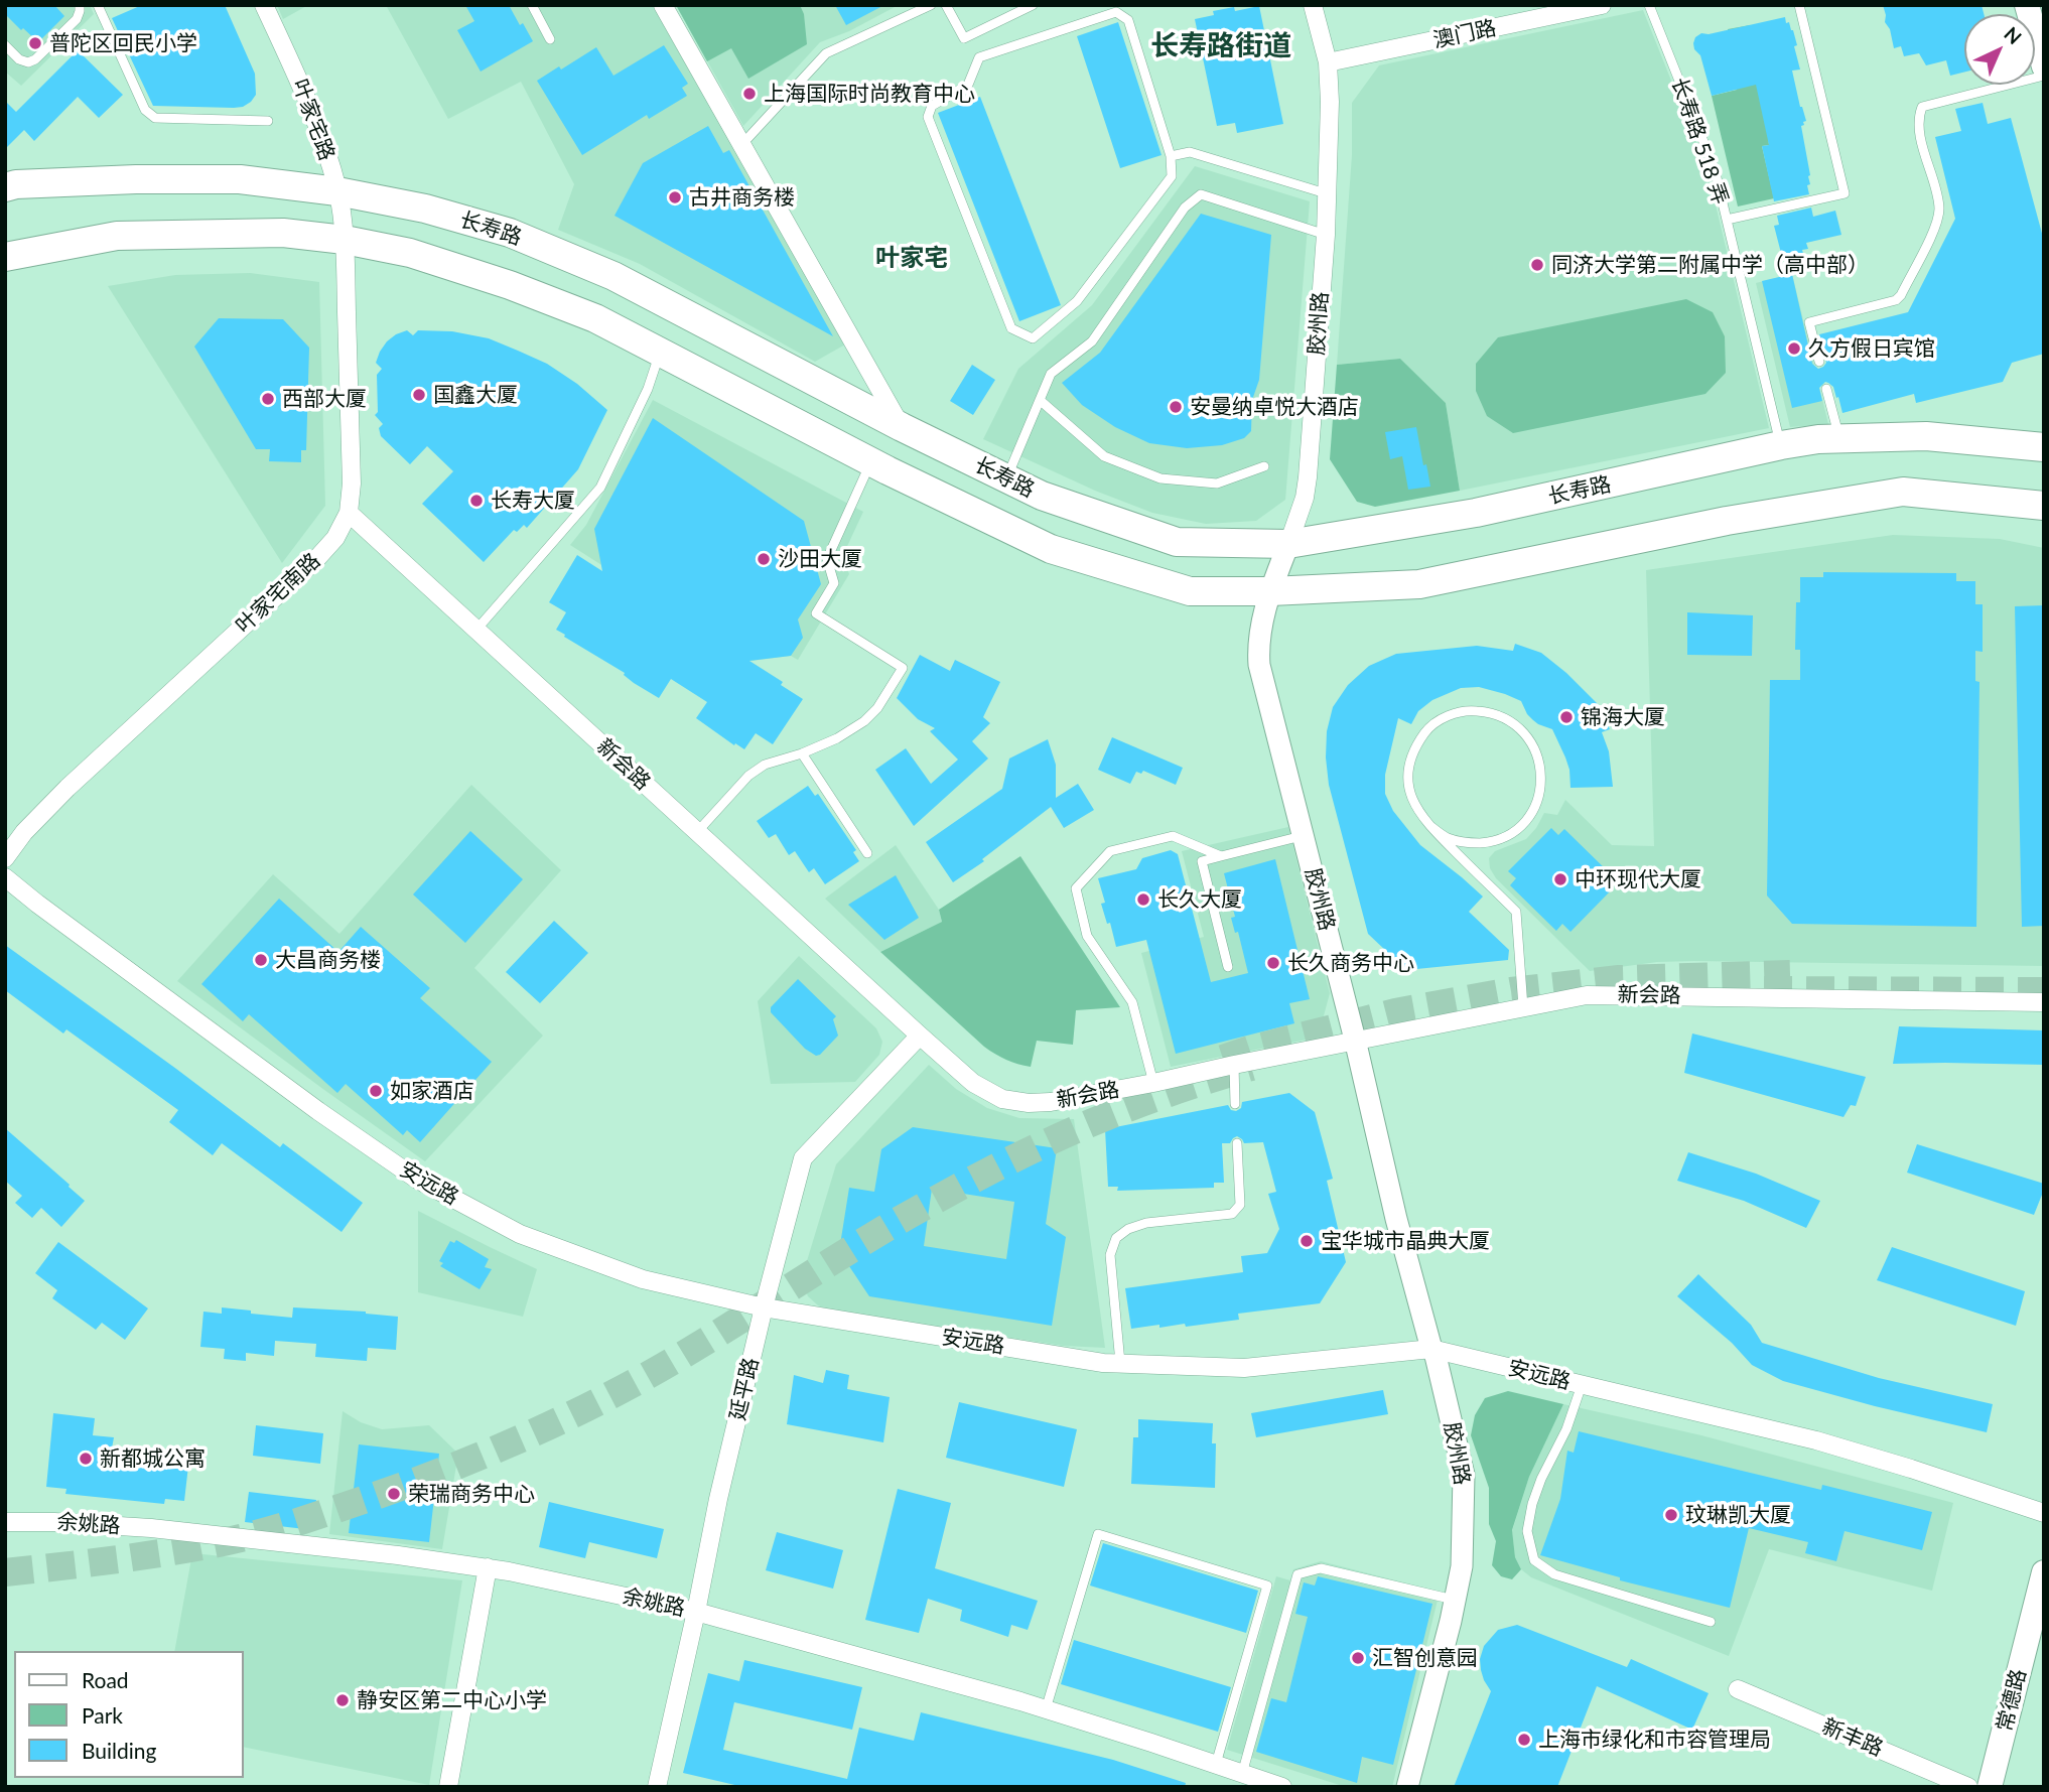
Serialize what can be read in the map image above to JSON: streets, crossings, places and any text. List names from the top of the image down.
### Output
{
  "streets": {
    "main road": ["长寿路", "常德路"],
    "street": [
      "澳门路",
      "叶家宅路",
      "胶州路",
      "叶家宅南路",
      "新会路",
      "安远路",
      "延平路",
      "余姚路",
      "新丰路"
    ],
    "lane": ["长寿路 518 弄"]
  },
  "crossings": [
    ["澳门路", "胶州路"],
    ["叶家宅路", "长寿路"],
    ["叶家宅路", "叶家宅南路"],
    ["长寿路 518 弄", "长寿路"],
    ["长寿路", "胶州路"],
    ["长寿路", "叶家宅南路"],
    ["胶州路", "新会路"],
    ["胶州路", "安远路"],
    ["叶家宅南路", "新会路"],
    ["新会路", "延平路"],
    ["安远路", "延平路"],
    ["延平路", "余姚路"]
  ],
  "districts": ["长寿路街道", "叶家宅"],
  "places": [
    "普陀区回民小学",
    "上海国际时尚教育中心",
    "古井商务楼",
    "同济大学第二附属中学（高中部）",
    "久方假日宾馆",
    "国鑫大厦",
    "西部大厦",
    "安曼纳卓悦大酒店",
    "长寿大厦",
    "沙田大厦",
    "锦海大厦",
    "中环现代大厦",
    "长久大厦",
    "大昌商务楼",
    "长久商务中心",
    "如家酒店",
    "宝华城市晶典大厦",
    "新都城公寓",
    "荣瑞商务中心",
    "玟琳凯大厦",
    "汇智创意园",
    "静安区第二中心小学",
    "上海市绿化和市容管理局"
  ],
  "legend": ["Road", "Park", "Building"],
  "north": "top right"
}
